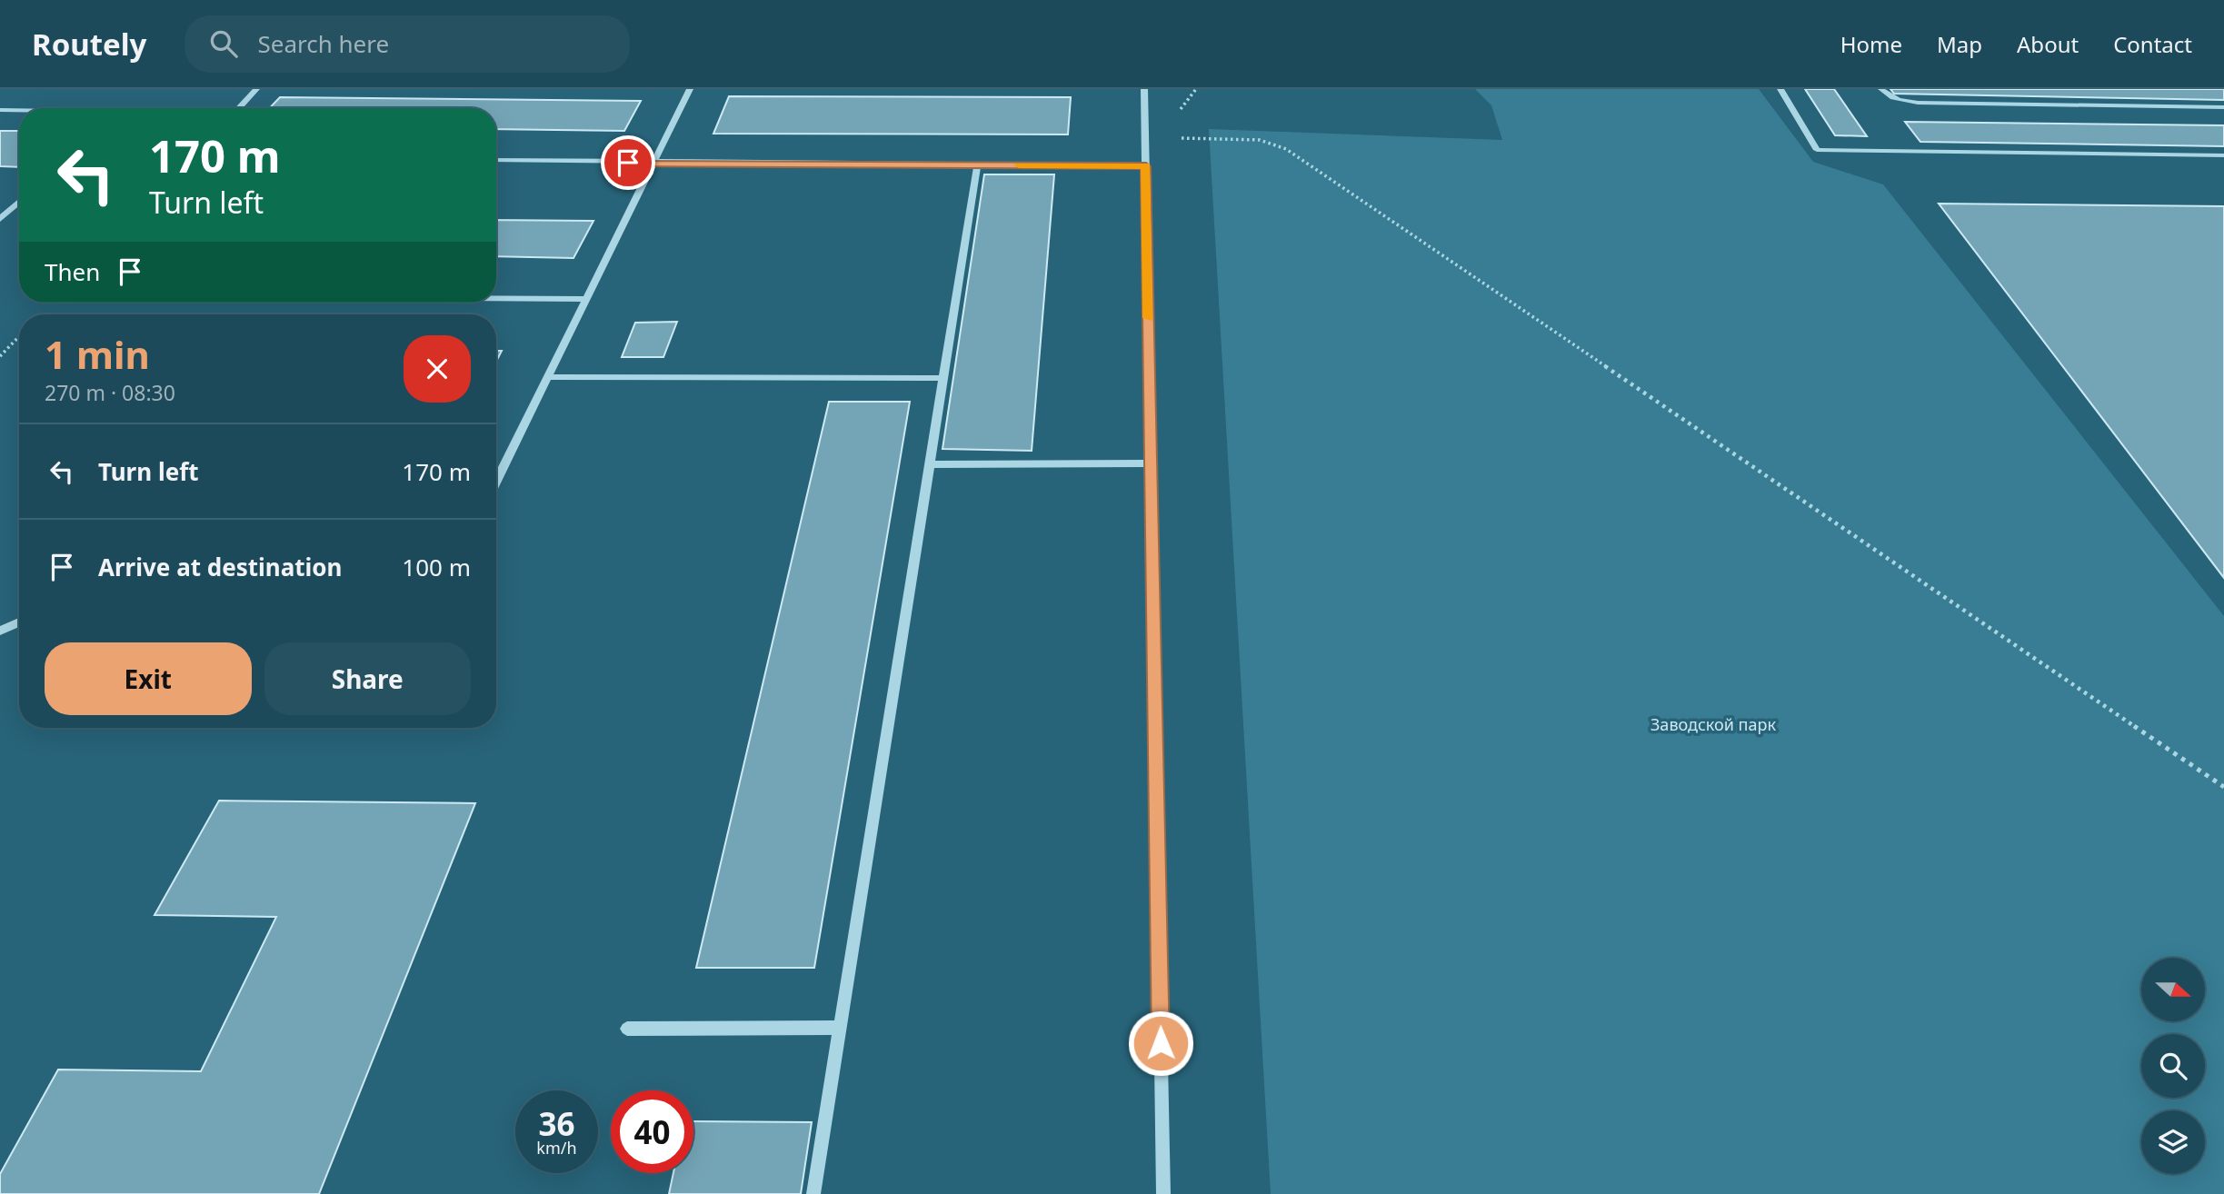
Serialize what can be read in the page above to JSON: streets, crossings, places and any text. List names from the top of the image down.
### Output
{
  "parks": ["Заводской парк"],
  "north": "right",
  "page": {
    "header": "Routely",
    "search": "Search here",
    "nav": [
      "Home",
      "Map",
      "About",
      "Contact"
    ],
    "turn": ["170 m", "Turn left"],
    "then": "Then",
    "heading": ["1 min", "270 m · 08:30"],
    "list": [
      {
        "name": "Turn left",
        "value": "170 m"
      },
      {
        "name": "Arrive at destination",
        "value": "100 m"
      }
    ],
    "buttons": ["Exit", "Share"],
    "speed": "36 km/h",
    "limit": "40"
  }
}
